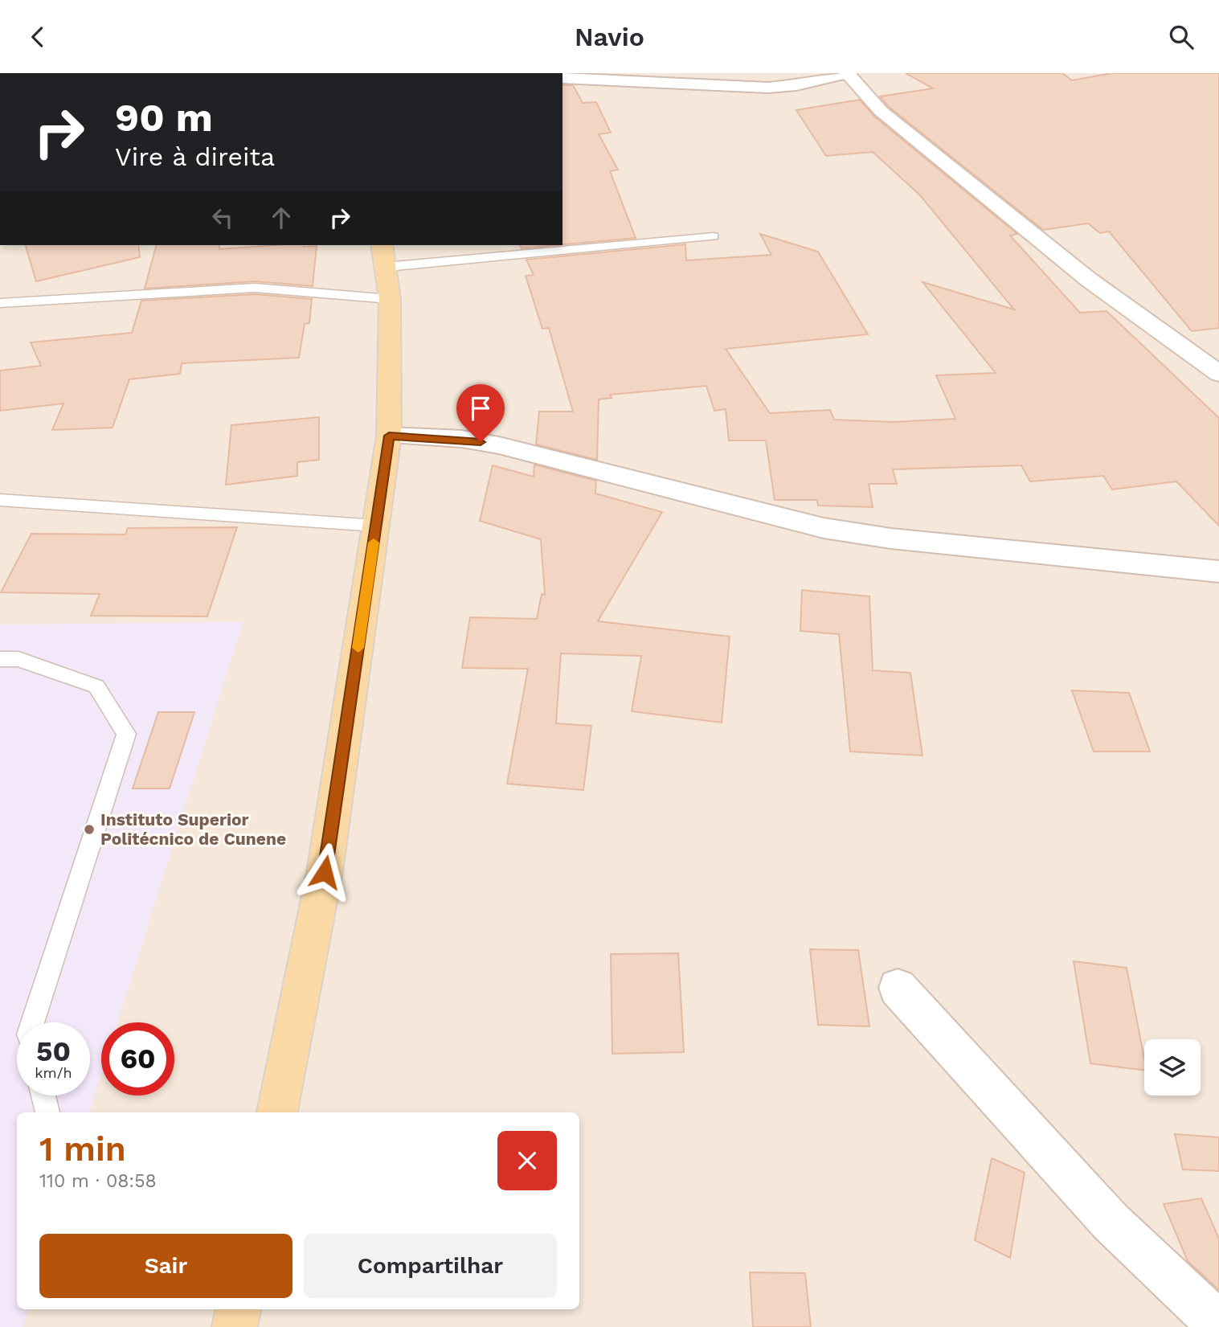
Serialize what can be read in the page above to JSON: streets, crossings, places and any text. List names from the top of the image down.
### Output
{
  "places": ["Instituto Superior Politécnico de Cunene"],
  "page": {
    "header": "Navio",
    "turn": ["90 m", "Vire à direita"],
    "speed": "50 km/h",
    "limit": "60",
    "heading": ["1 min", "110 m · 08:58"],
    "buttons": ["Sair", "Compartilhar"]
  }
}
